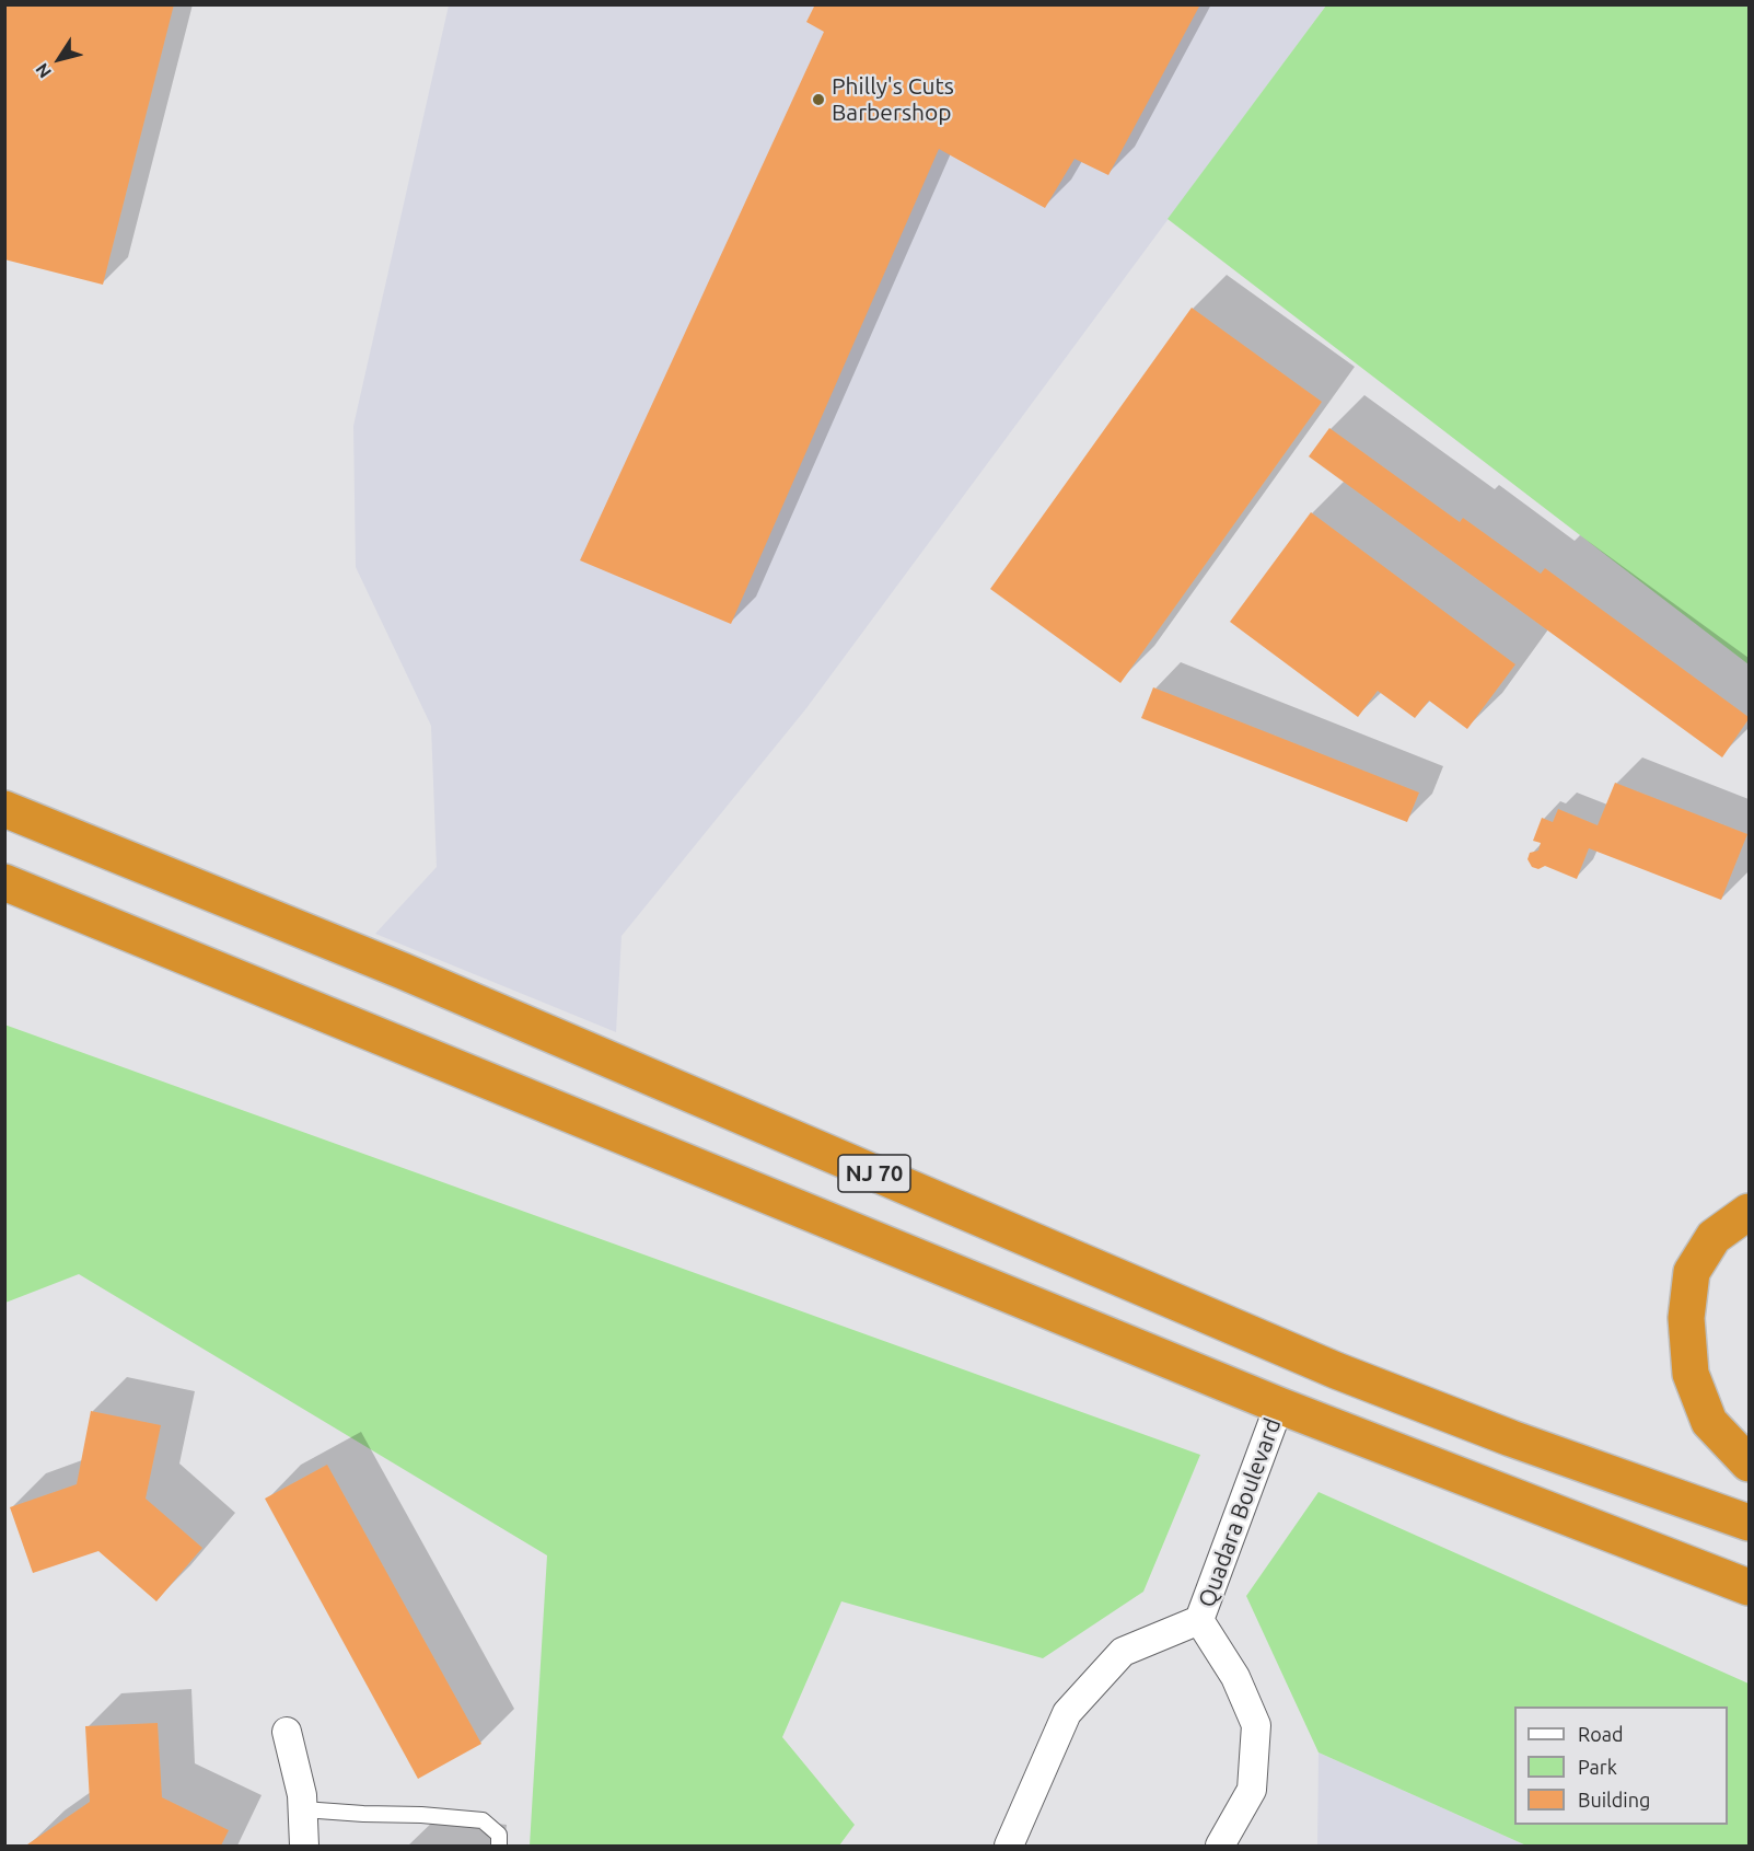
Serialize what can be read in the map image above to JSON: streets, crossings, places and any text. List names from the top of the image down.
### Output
{
  "streets": {
    "highway": ["NJ 70"],
    "street": ["Quadara Boulevard"]
  },
  "crossings": [
    ["NJ 70", "Quadara Boulevard"]
  ],
  "places": ["Philly's Cuts Barbershop"],
  "legend": ["Road", "Park", "Building"],
  "north": "bottom left"
}
